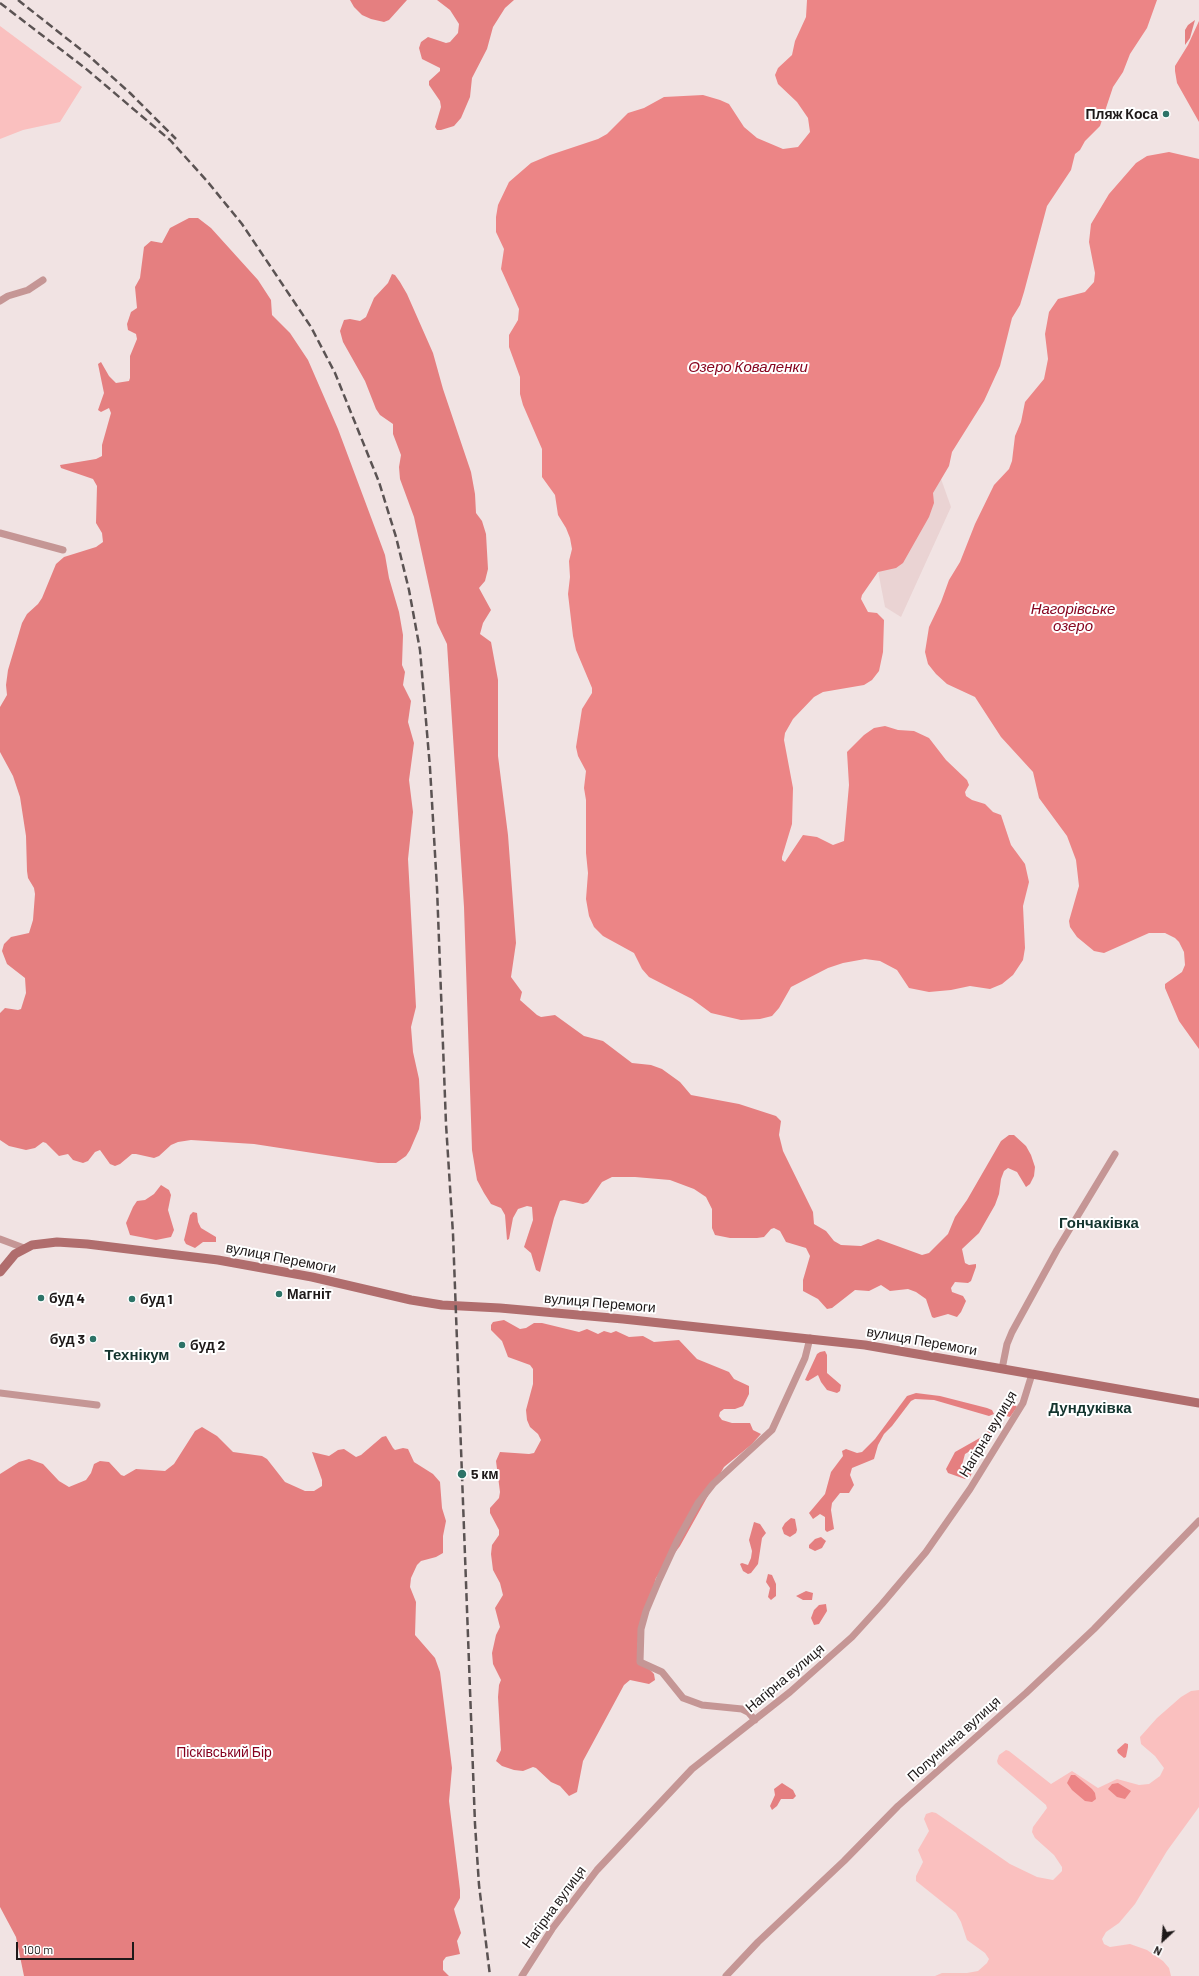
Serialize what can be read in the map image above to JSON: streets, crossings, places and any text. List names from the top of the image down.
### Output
{
  "streets": {
    "street": ["вулиця Перемоги", "Нагірна вулиця", "Полунична вулиця"]
  },
  "crossings": [
    ["вулиця Перемоги", "Нагірна вулиця"]
  ],
  "districts": ["Гончаківка", "Технікум", "Дундуківка"],
  "water": ["Озеро Коваленки", "Нагорівське озеро"],
  "parks": ["Пісківський Бір"],
  "places": [
    "Пляж Коса",
    "Магніт",
    "буд 4",
    "буд 1",
    "буд 3",
    "буд 2",
    "5 км"
  ],
  "scale_bar": "100 m",
  "north": "bottom left"
}
